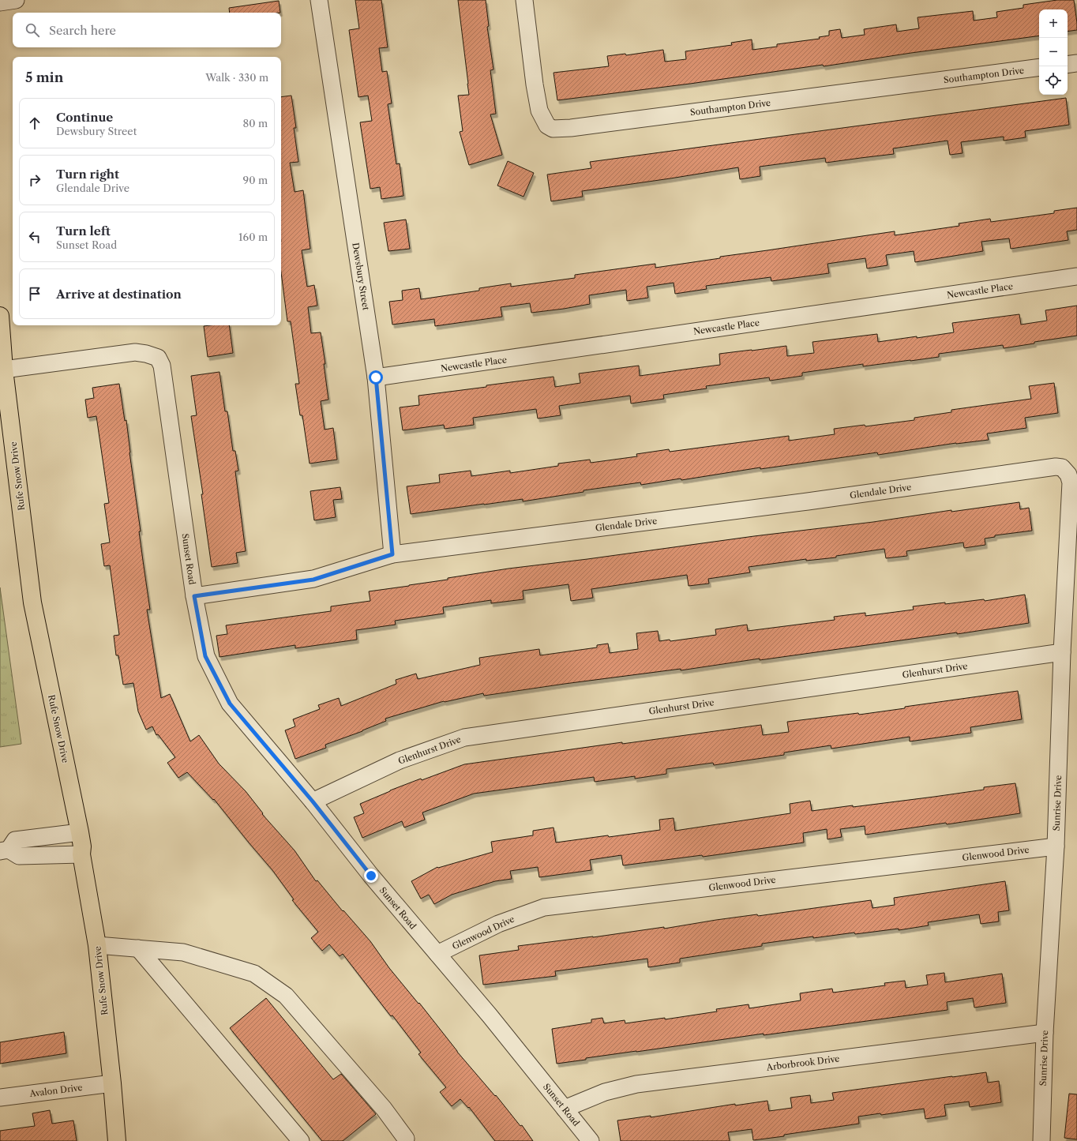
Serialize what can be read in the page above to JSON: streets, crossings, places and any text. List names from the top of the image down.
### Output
{
  "streets": {
    "main road": ["Rufe Snow Drive"],
    "street": [
      "Southampton Drive",
      "Dewsbury Street",
      "Newcastle Place",
      "Glendale Drive",
      "Sunset Road",
      "Glenhurst Drive",
      "Sunrise Drive",
      "Glenwood Drive",
      "Arborbrook Drive",
      "Avalon Drive"
    ]
  },
  "crossings": [
    ["Dewsbury Street", "Newcastle Place"],
    ["Dewsbury Street", "Glendale Drive"],
    ["Rufe Snow Drive", "Sunset Road"],
    ["Rufe Snow Drive", "Avalon Drive"],
    ["Glendale Drive", "Sunset Road"],
    ["Glendale Drive", "Sunrise Drive"],
    ["Sunset Road", "Glenhurst Drive"],
    ["Sunset Road", "Glenwood Drive"],
    ["Sunset Road", "Arborbrook Drive"],
    ["Glenhurst Drive", "Sunrise Drive"],
    ["Sunrise Drive", "Glenwood Drive"],
    ["Sunrise Drive", "Arborbrook Drive"]
  ],
  "page": {
    "map_buttons": ["+", "−"],
    "search": "Search here",
    "heading": ["5 min", "Walk · 330 m"],
    "list": [
      ["Continue", "Dewsbury Street", "80 m"],
      ["Turn right", "Glendale Drive", "90 m"],
      ["Turn left", "Sunset Road", "160 m"],
      "Arrive at destination"
    ]
  }
}
